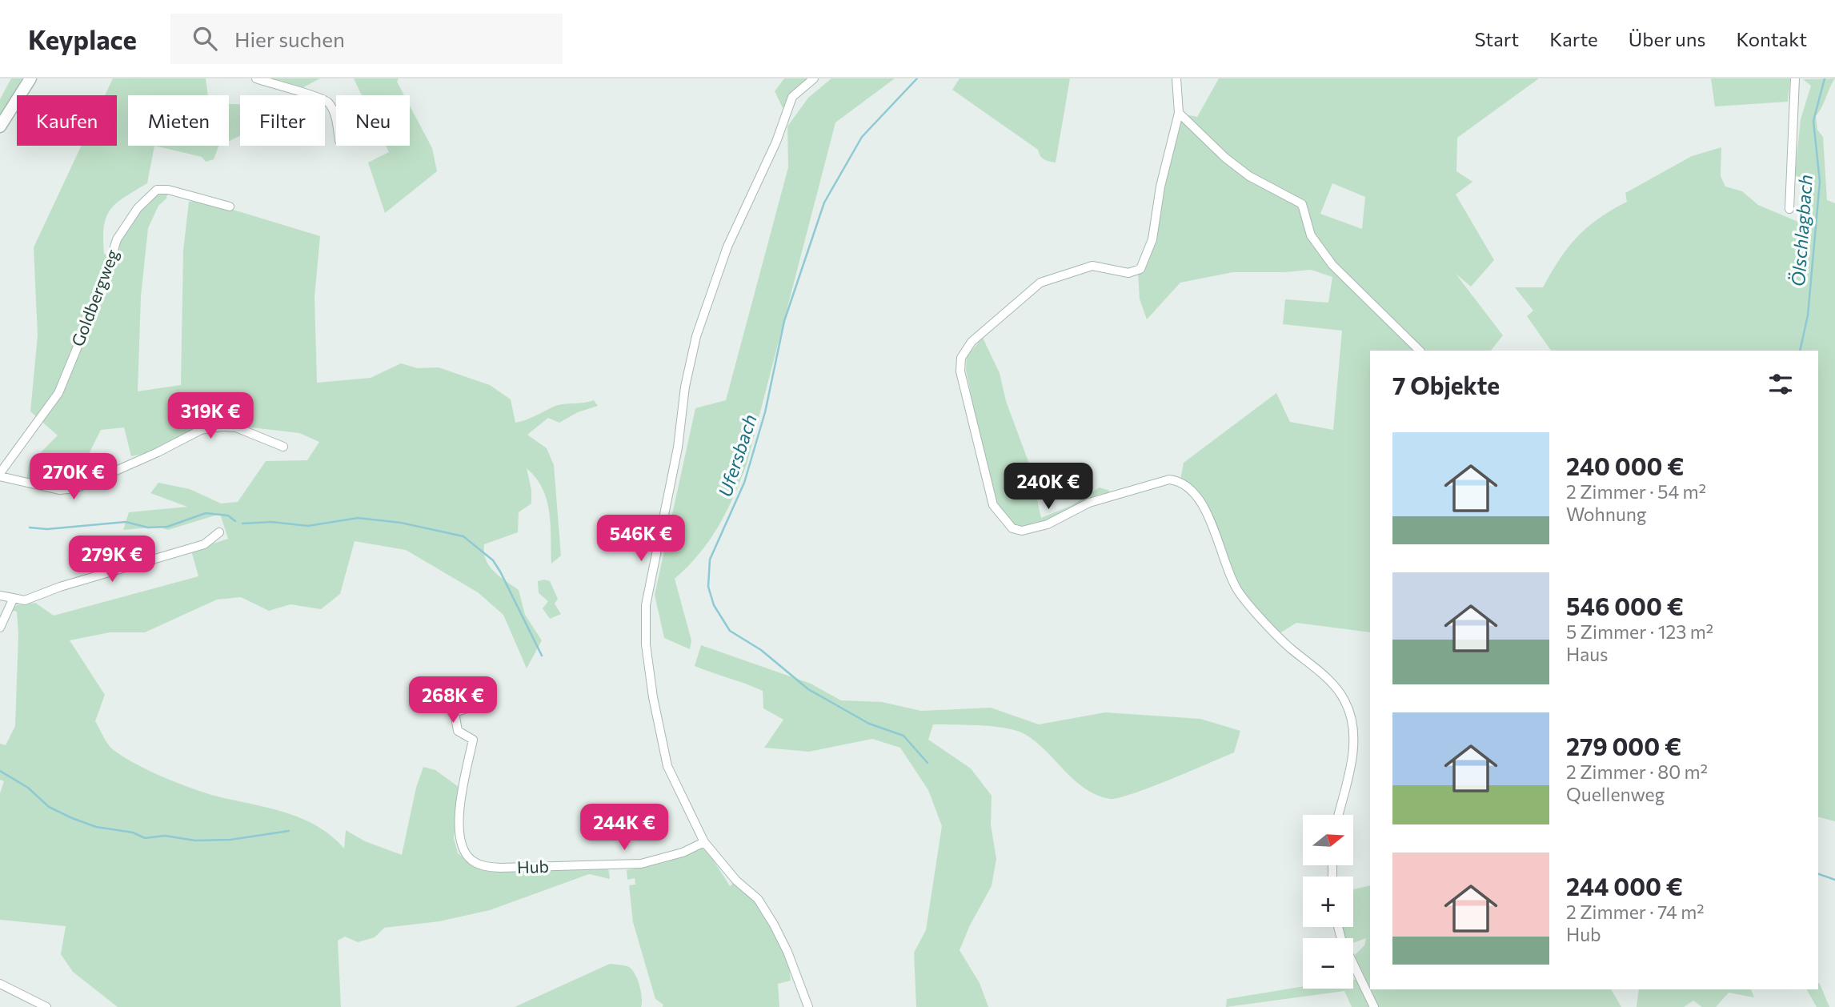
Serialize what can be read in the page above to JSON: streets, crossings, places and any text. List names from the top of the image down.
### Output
{
  "streets": {
    "street": ["Goldbergweg", "Hub"]
  },
  "water": ["Ölschlagbach", "Ufersbach"],
  "north": "right",
  "page": {
    "header": "Keyplace",
    "search": "Hier suchen",
    "nav": [
      "Start",
      "Karte",
      "Über uns",
      "Kontakt"
    ],
    "chip": [
      "Kaufen",
      "Mieten",
      "Filter",
      "Neu"
    ],
    "heading": "7 Objekte",
    "price": [
      "319K €",
      "270K €",
      "240K €",
      "546K €",
      "279K €",
      "268K €",
      "244K €"
    ],
    "list": [
      {
        "name": "240 000 €",
        "note": "2 Zimmer · 54 m² · Wohnung"
      },
      {
        "name": "546 000 €",
        "note": "5 Zimmer · 123 m² · Haus"
      },
      {
        "name": "279 000 €",
        "note": "2 Zimmer · 80 m² · Quellenweg"
      },
      {
        "name": "244 000 €",
        "note": "2 Zimmer · 74 m² · Hub"
      }
    ],
    "map_buttons": ["+", "−"]
  }
}
